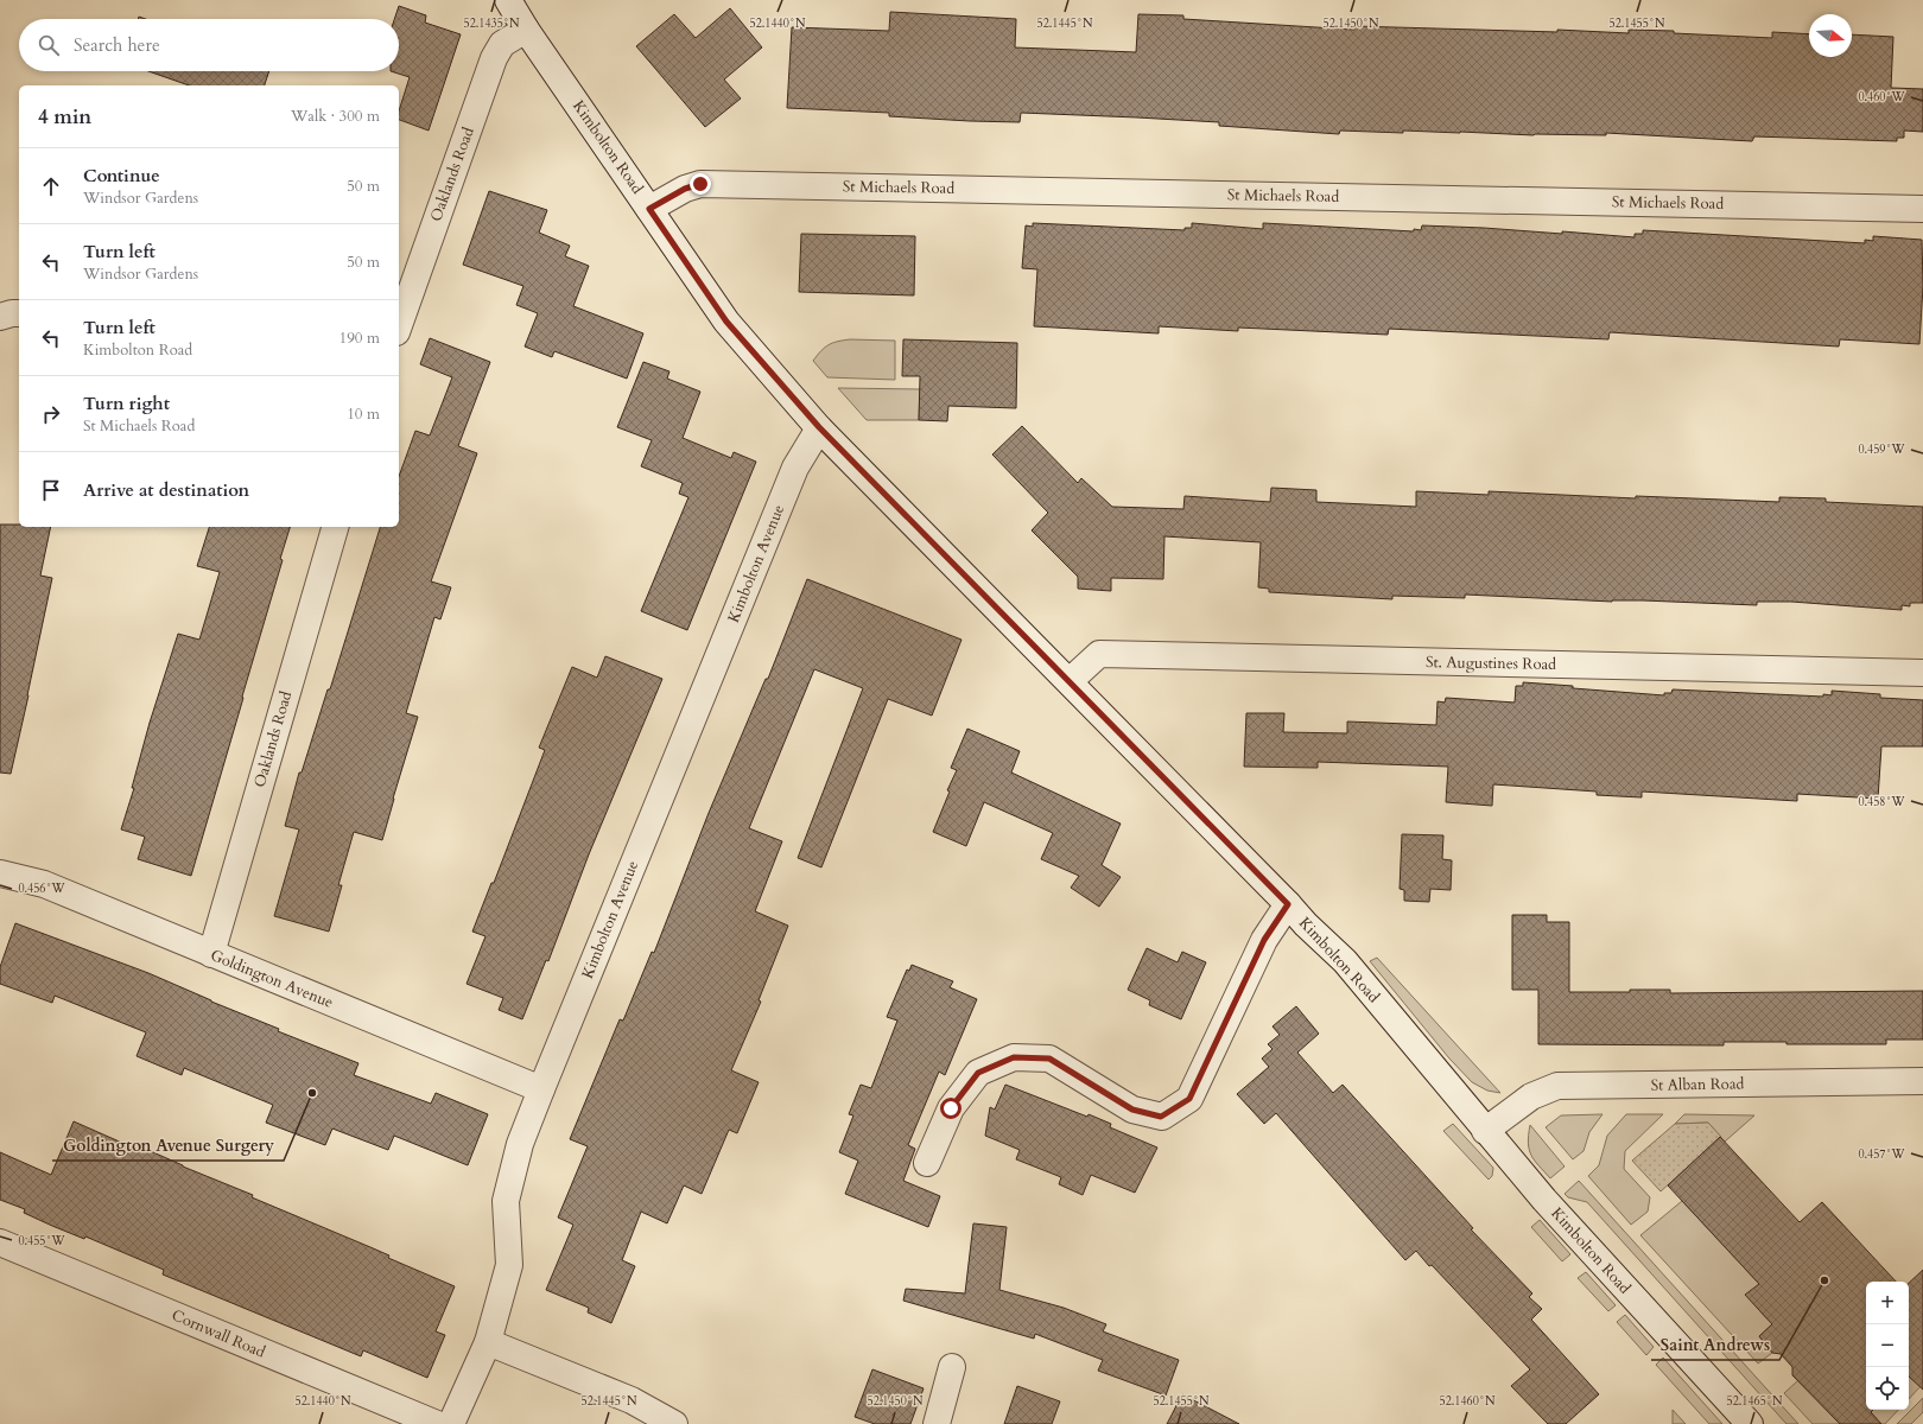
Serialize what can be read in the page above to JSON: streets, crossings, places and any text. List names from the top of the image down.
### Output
{
  "streets": {
    "street": [
      "Kimbolton Road",
      "Oaklands Road",
      "St Michaels Road",
      "Kimbolton Avenue",
      "St. Augustines Road",
      "Goldington Avenue",
      "St Alban Road",
      "Cornwall Road"
    ]
  },
  "crossings": [
    ["Kimbolton Road", "Oaklands Road"],
    ["Kimbolton Road", "St Michaels Road"],
    ["Kimbolton Road", "Kimbolton Avenue"],
    ["Kimbolton Road", "St. Augustines Road"],
    ["Kimbolton Road", "St Alban Road"],
    ["Oaklands Road", "Goldington Avenue"],
    ["Kimbolton Avenue", "Goldington Avenue"]
  ],
  "places": ["Goldington Avenue Surgery", "Saint Andrews"],
  "north": "right",
  "page": {
    "search": "Search here",
    "heading": ["4 min", "Walk · 300 m"],
    "list": [
      ["Continue", "Windsor Gardens", "50 m"],
      ["Turn left", "Windsor Gardens", "50 m"],
      ["Turn left", "Kimbolton Road", "190 m"],
      ["Turn right", "St Michaels Road", "10 m"],
      "Arrive at destination"
    ],
    "map_buttons": ["+", "−"]
  },
  "coordinates": [
    "52.1435°N",
    "52.1440°N",
    "52.1445°N",
    "52.1450°N",
    "52.1455°N",
    "0.460°W",
    "0.459°W",
    "0.458°W",
    "0.456°W",
    "0.457°W",
    "0.455°W",
    "52.1460°N",
    "52.1465°N"
  ]
}
